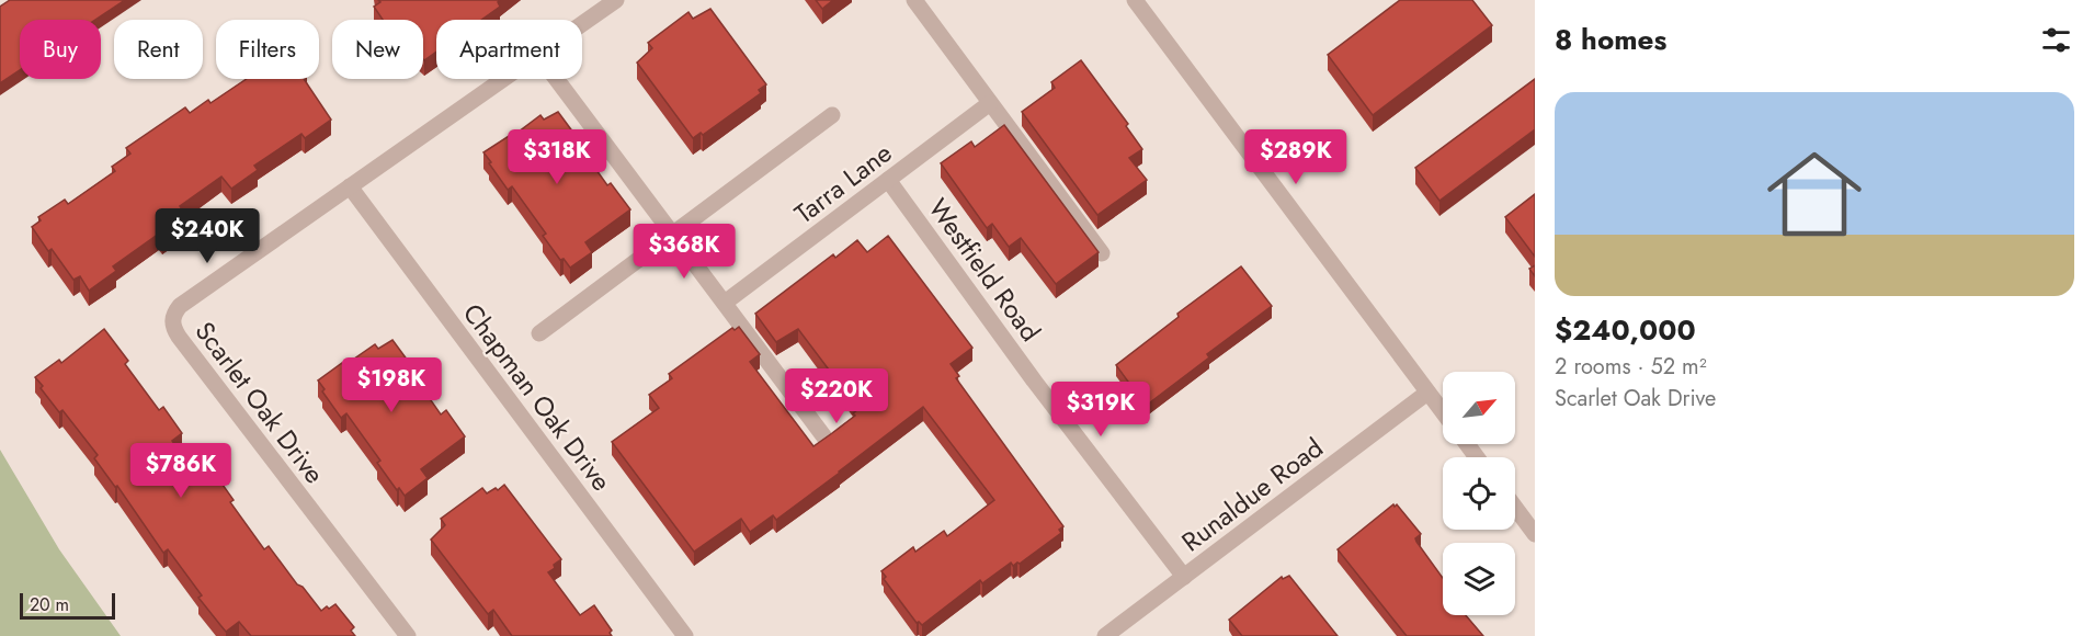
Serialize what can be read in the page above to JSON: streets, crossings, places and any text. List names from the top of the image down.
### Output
{
  "streets": {
    "street": [
      "Tarra Lane",
      "Westfield Road",
      "Chapman Oak Drive",
      "Scarlet Oak Drive",
      "Runaldue Road"
    ]
  },
  "crossings": [
    ["Tarra Lane", "Westfield Road"],
    ["Westfield Road", "Runaldue Road"],
    ["Chapman Oak Drive", "Scarlet Oak Drive"]
  ],
  "scale_bar": "20 m",
  "north": "top right",
  "page": {
    "heading": "8 homes",
    "chip": [
      "Buy",
      "Rent",
      "Filters",
      "New",
      "Apartment"
    ],
    "list": [
      {
        "name": "$240,000",
        "note": "2 rooms · 52 m² · Scarlet Oak Drive"
      }
    ],
    "price": [
      "$318K",
      "$289K",
      "$240K",
      "$368K",
      "$198K",
      "$220K",
      "$319K",
      "$786K"
    ],
    "scale": "20 m"
  }
}
